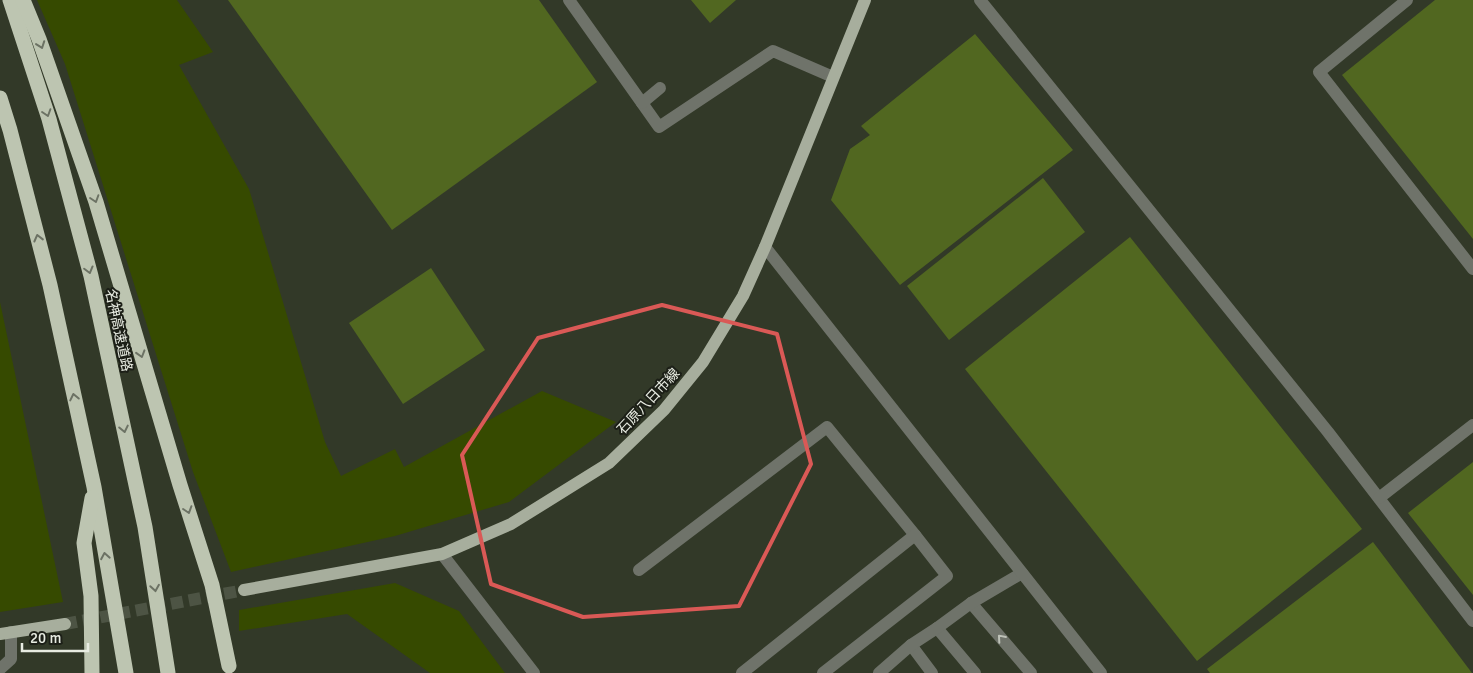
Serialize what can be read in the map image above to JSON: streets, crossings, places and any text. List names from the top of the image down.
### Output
{
  "streets": {
    "highway": ["名神高速道路"],
    "main road": ["石原八日市線"]
  },
  "scale_bar": "20 m"
}
